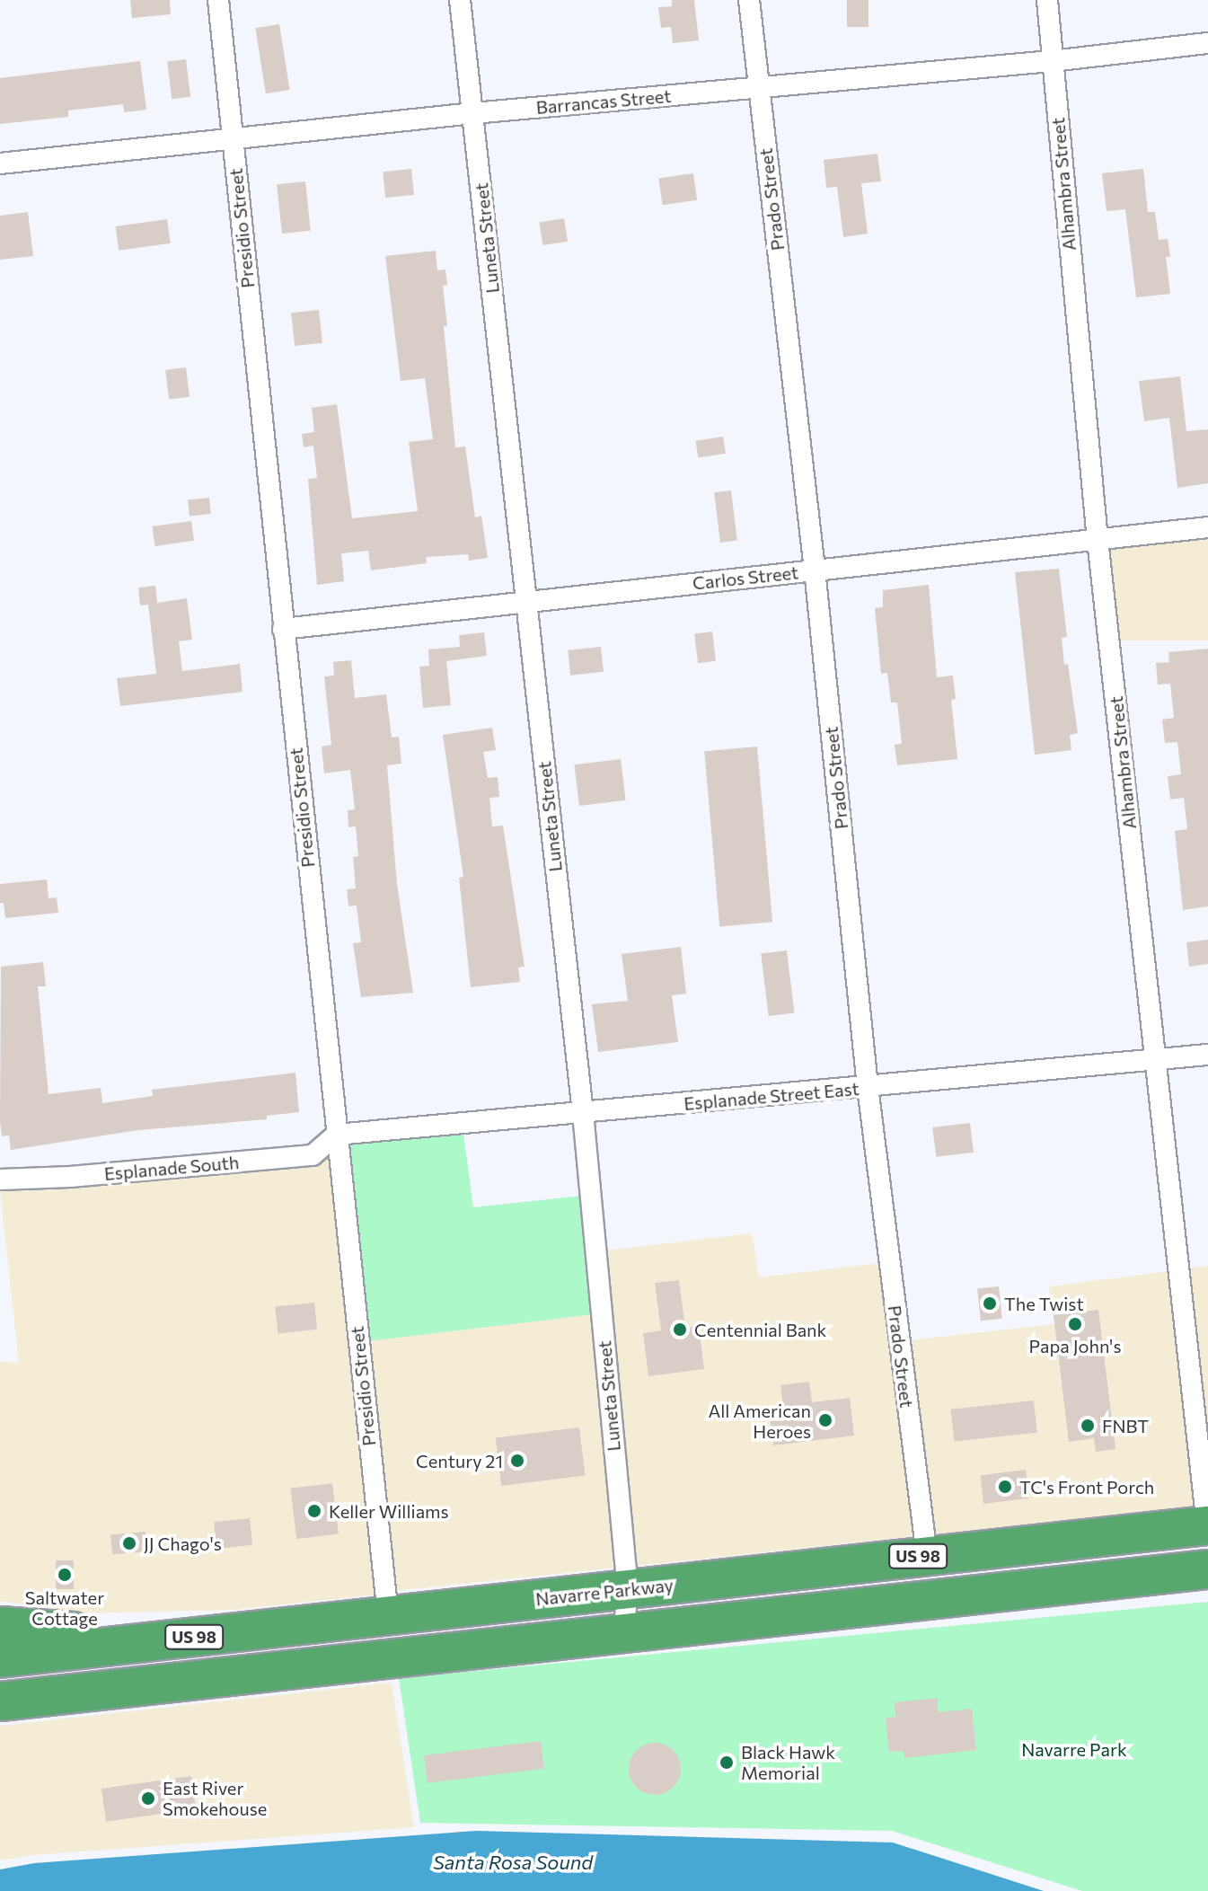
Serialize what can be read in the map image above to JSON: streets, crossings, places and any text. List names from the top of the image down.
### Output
{
  "streets": {
    "highway": ["US 98", "Navarre Parkway"],
    "street": [
      "Barrancas Street",
      "Alhambra Street",
      "Prado Street",
      "Presidio Street",
      "Luneta Street",
      "Carlos Street",
      "Esplanade Street East",
      "Esplanade South"
    ]
  },
  "crossings": [
    ["Barrancas Street", "Alhambra Street"],
    ["Barrancas Street", "Prado Street"],
    ["Barrancas Street", "Presidio Street"],
    ["Barrancas Street", "Luneta Street"],
    ["Alhambra Street", "Carlos Street"],
    ["Alhambra Street", "Esplanade Street East"],
    ["Alhambra Street", "Navarre Parkway"],
    ["Prado Street", "Carlos Street"],
    ["Prado Street", "Esplanade Street East"],
    ["Prado Street", "Navarre Parkway"],
    ["Presidio Street", "Carlos Street"],
    ["Presidio Street", "Esplanade Street East"],
    ["Presidio Street", "Esplanade South"],
    ["Presidio Street", "Navarre Parkway"],
    ["Luneta Street", "Carlos Street"],
    ["Luneta Street", "Esplanade Street East"],
    ["Luneta Street", "Navarre Parkway"],
    ["Esplanade Street East", "Esplanade South"]
  ],
  "water": ["Santa Rosa Sound"],
  "parks": ["Navarre Park"],
  "places": [
    "The Twist",
    "Papa John's",
    "Centennial Bank",
    "All American Heroes",
    "FNBT",
    "Century 21",
    "TC's Front Porch",
    "Keller Williams",
    "JJ Chago's",
    "Saltwater Cottage",
    "Black Hawk Memorial",
    "East River Smokehouse"
  ]
}
